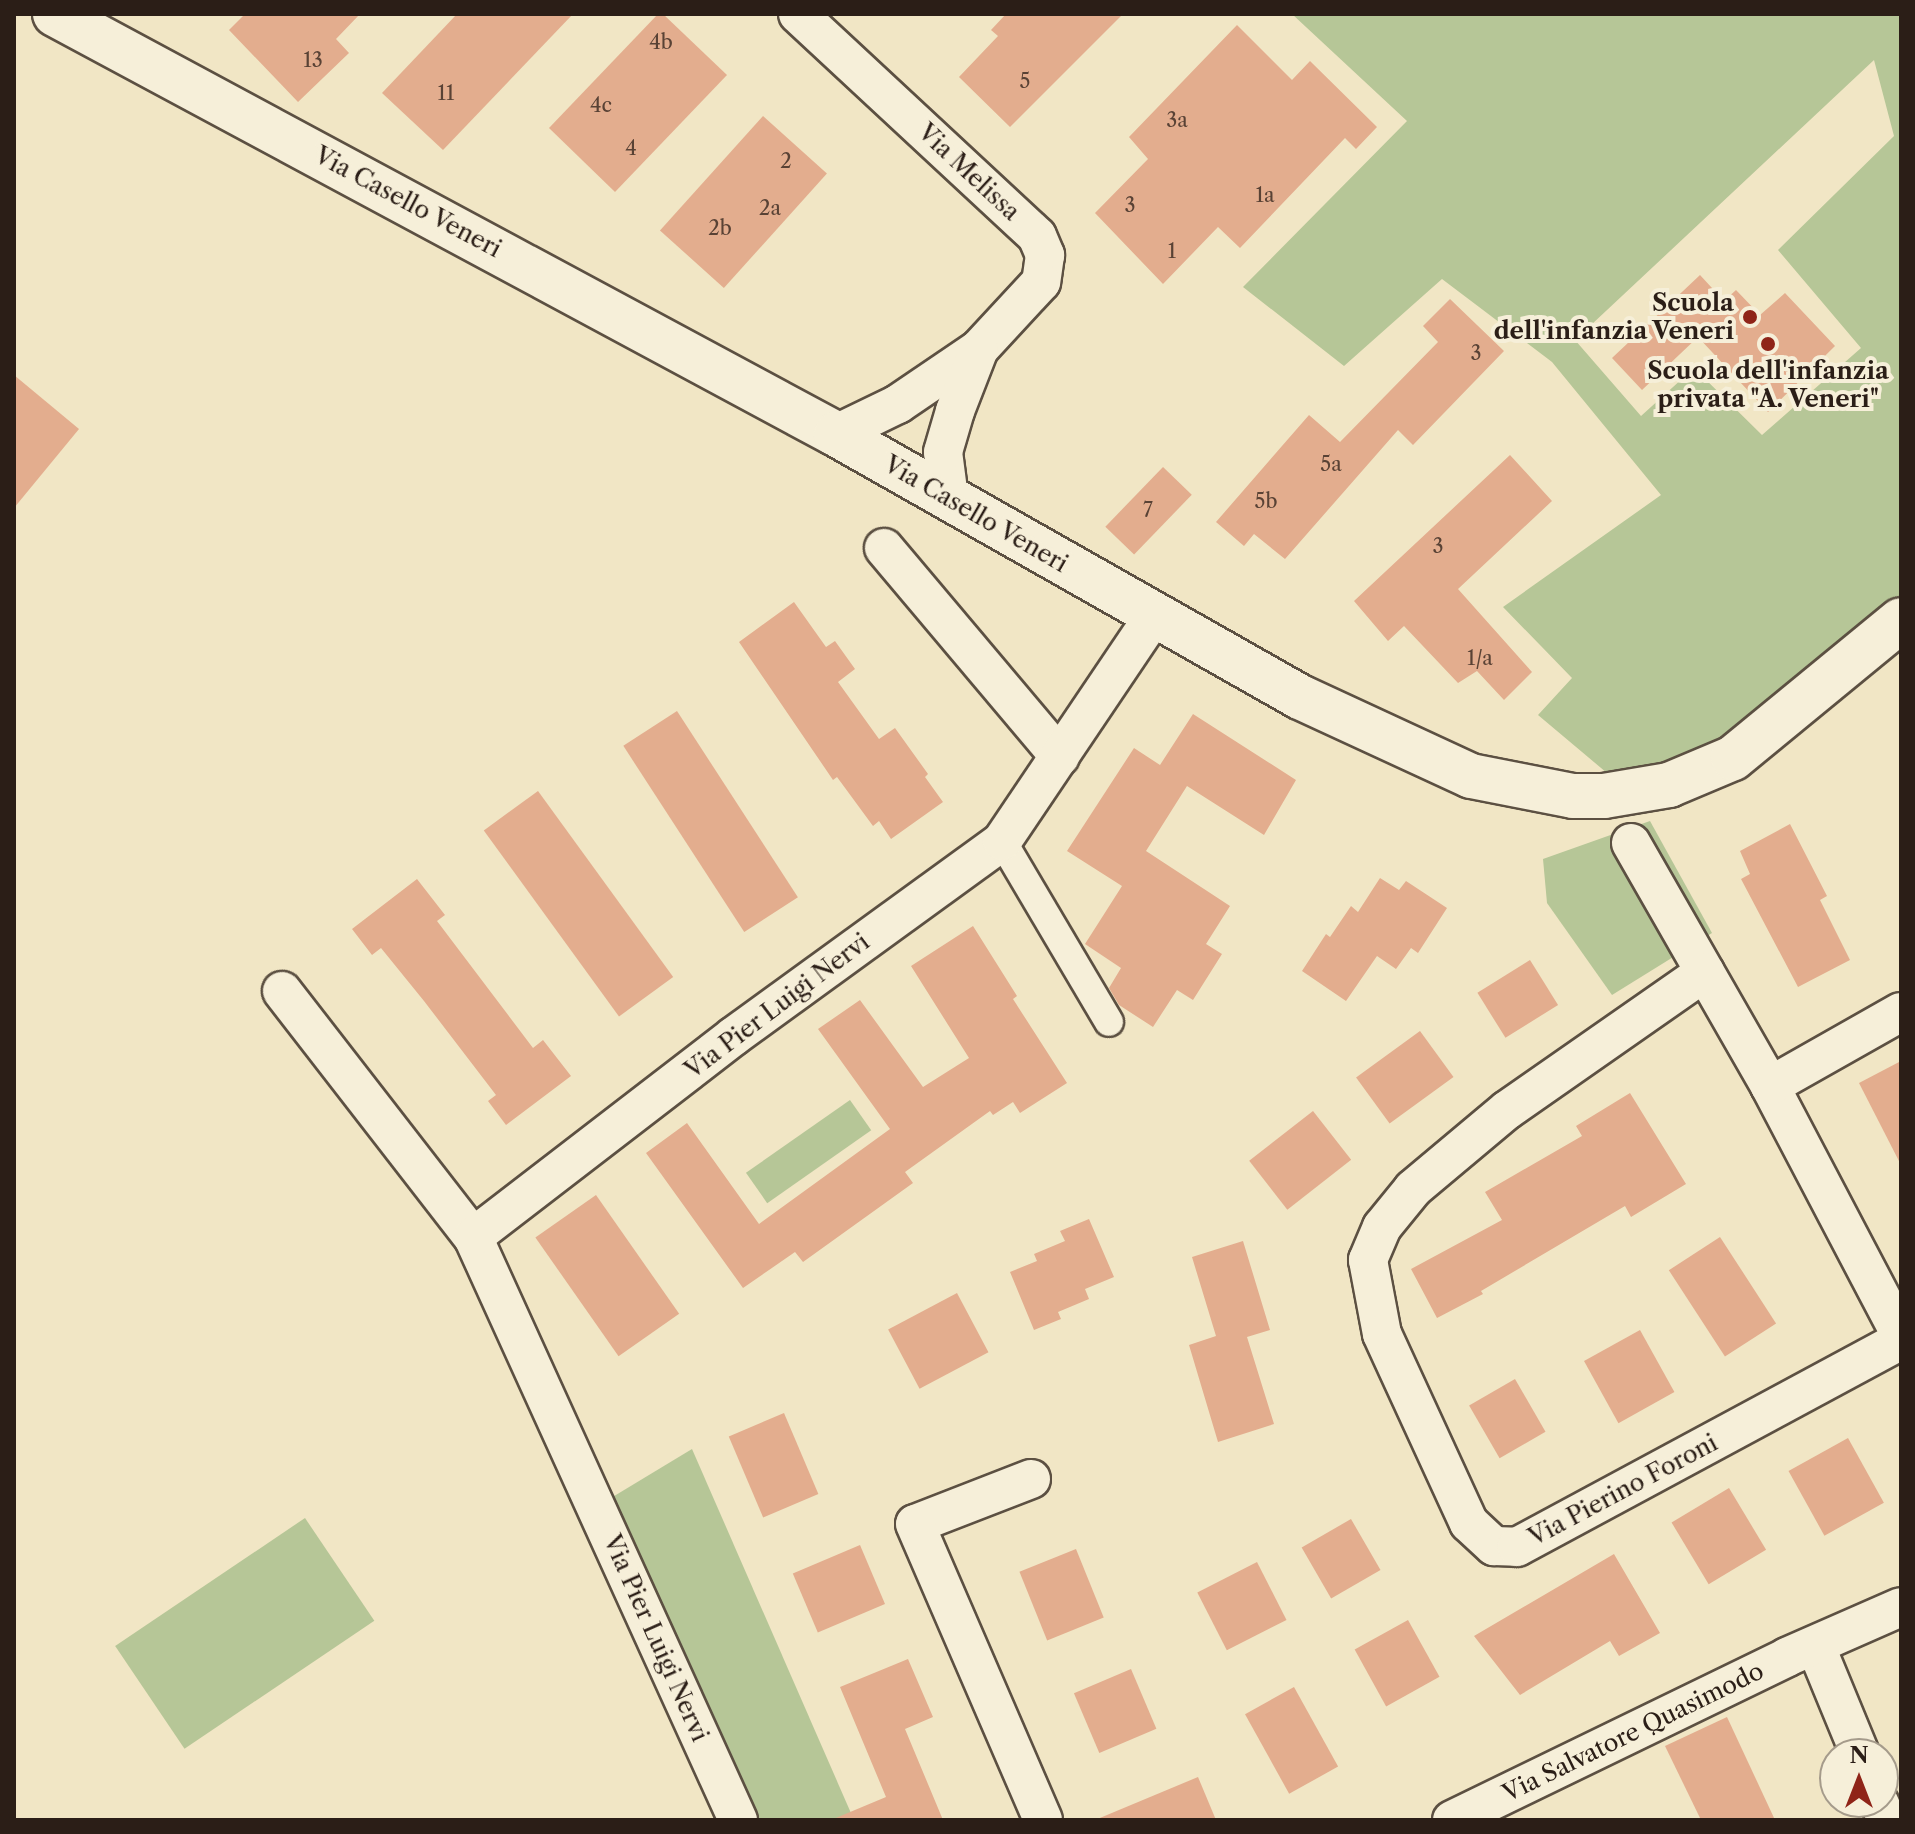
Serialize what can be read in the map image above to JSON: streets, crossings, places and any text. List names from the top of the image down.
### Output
{
  "streets": {
    "street": [
      "Via Melissa",
      "Via Casello Veneri",
      "Via Pier Luigi Nervi",
      "Via Pierino Foroni",
      "Via Salvatore Quasimodo"
    ]
  },
  "crossings": [
    ["Via Melissa", "Via Casello Veneri"],
    ["Via Casello Veneri", "Via Pier Luigi Nervi"]
  ],
  "places": ["Scuola dell'infanzia Veneri", "Scuola dell'infanzia privata \"A. Veneri\""],
  "house_numbers": [
    "4b",
    "13",
    "5",
    "11",
    "4c",
    "3a",
    "4",
    "2",
    "1a",
    "3",
    "2a",
    "2b",
    "1",
    "3",
    "5a",
    "5b",
    "7",
    "3",
    "1/a"
  ],
  "north": "top"
}
